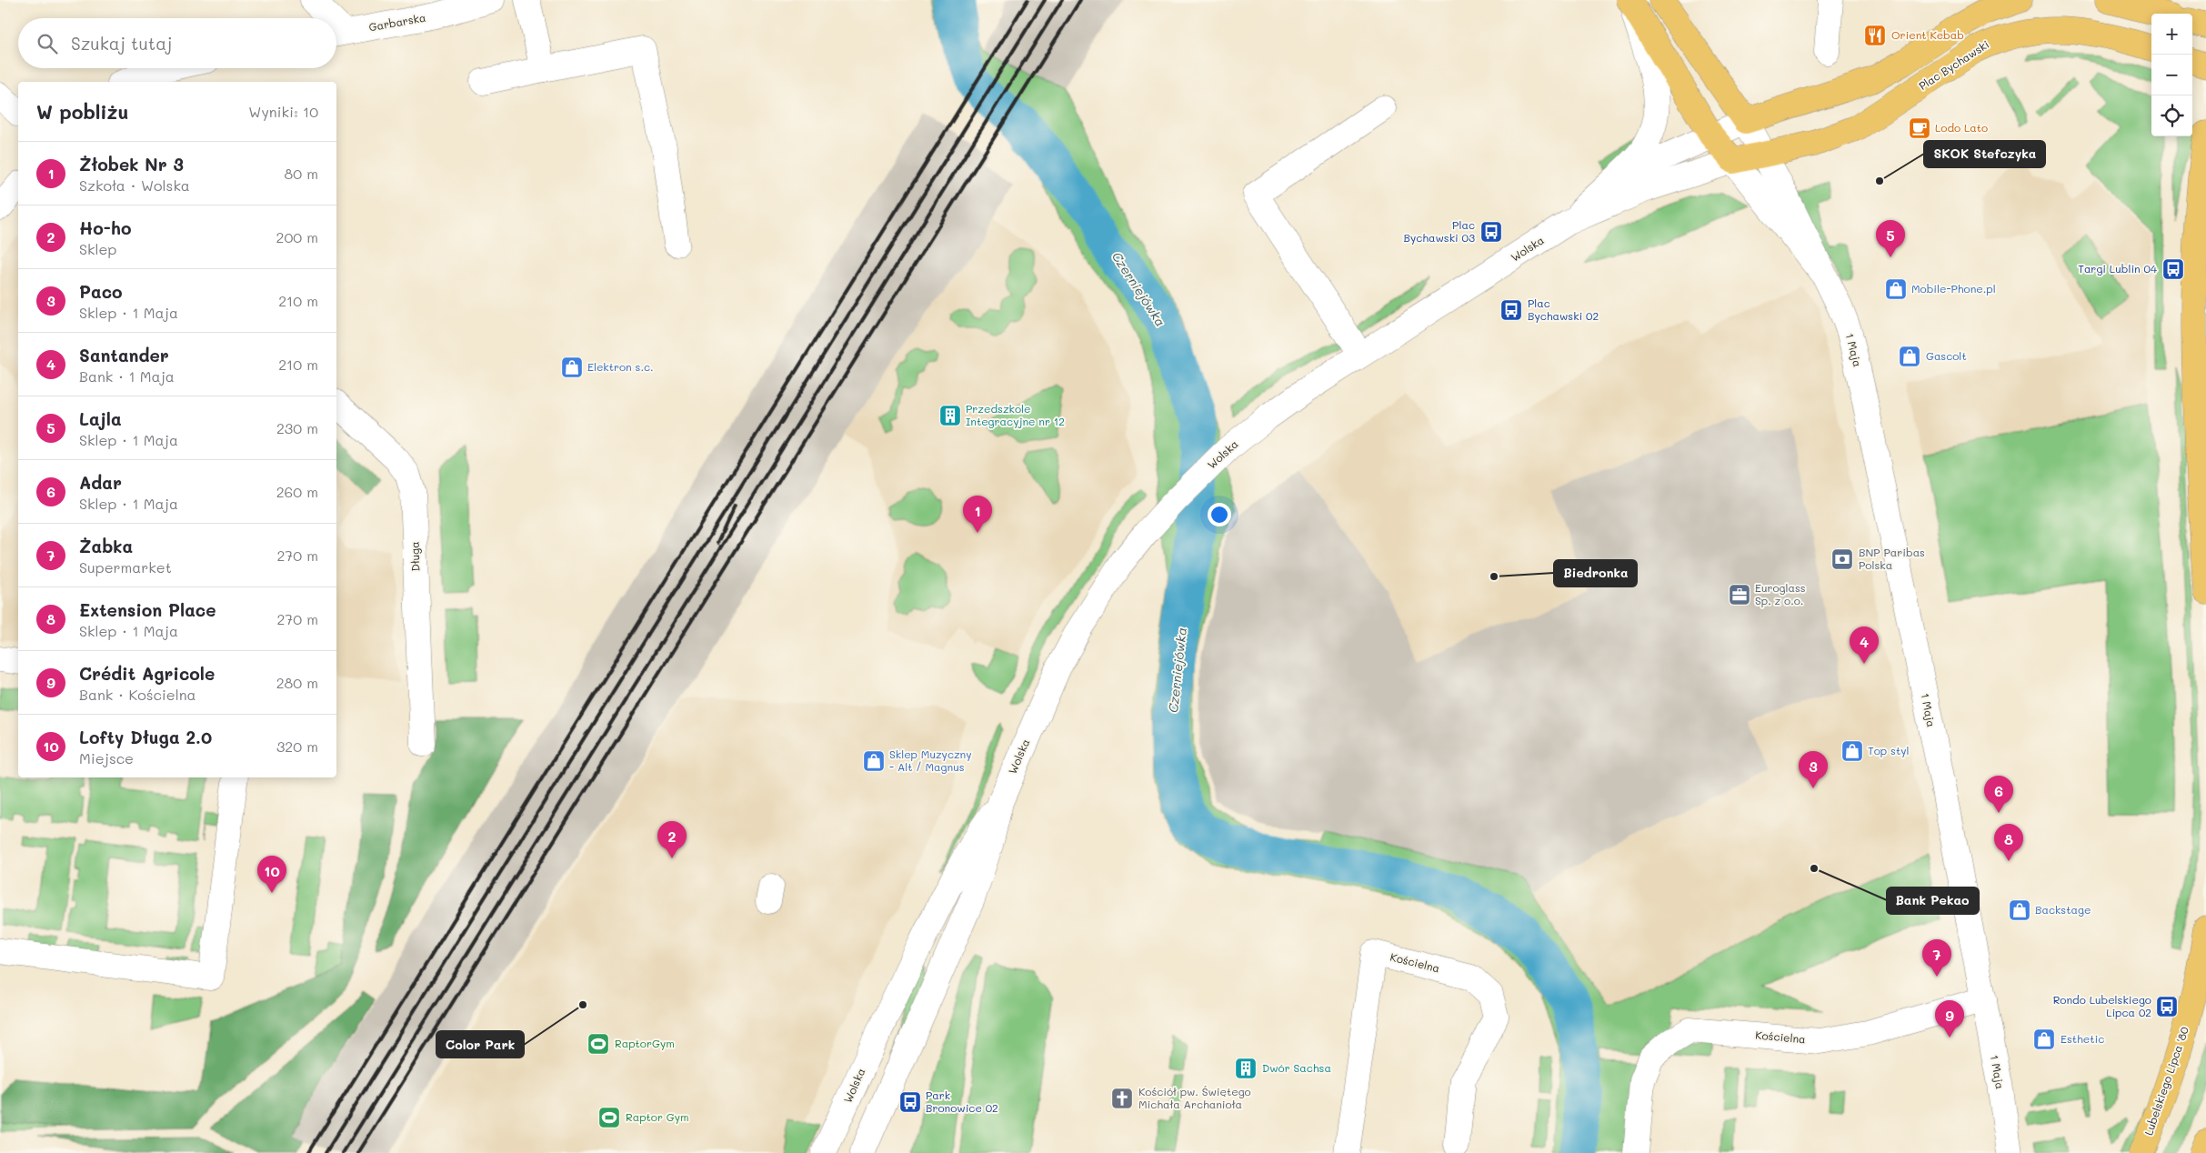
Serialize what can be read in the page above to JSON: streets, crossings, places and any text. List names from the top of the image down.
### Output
{
  "streets": {
    "main road": ["Plac Bychawski", "Lubelskiego Lipca '80"],
    "street": [
      "Garbarska",
      "Wolska",
      "1 Maja",
      "Długa",
      "Kościelna"
    ]
  },
  "crossings": [
    ["Plac Bychawski", "Wolska"],
    ["Plac Bychawski", "1 Maja"],
    ["Wolska", "1 Maja"],
    ["1 Maja", "Kościelna"]
  ],
  "water": ["Czerniejówka"],
  "places": {
    "restaurant": ["Orient Kebab"],
    "cafe": ["Lodo Lato"],
    "other": [
      "SKOK Stefczyka",
      "Biedronka",
      "Bank Pekao",
      "Color Park"
    ],
    "bus stop": [
      "Plac Bychawski 03",
      "Targi Lublin 04",
      "Plac Bychawski 02",
      "Rondo Lubelskiego Lipca 02",
      "Park Bronowice 02"
    ],
    "shop": [
      "Mobile-Phone.pl",
      "Gascolt",
      "Elektron s.c.",
      "Top styl",
      "Sklep Muzyczny - Alt / Magnus",
      "Backstage",
      "Esthetic"
    ],
    "building": ["Przedszkole Integracyjne nr 12", "Dwór Sachsa"],
    "bank": ["BNP Paribas Polska"],
    "office": ["Euroglass Sp. z o.o."],
    "sports": ["RaptorGym", "Raptor Gym"],
    "church": ["Kościół pw. Świętego Michała Archanioła"]
  },
  "page": {
    "map_buttons": ["+", "−"],
    "search": "Szukaj tutaj",
    "heading": ["W pobliżu", "Wyniki: 10"],
    "list": [
      {
        "mark": "1",
        "name": "Żłobek Nr 3",
        "note": "Szkoła · Wolska",
        "value": "80 m"
      },
      {
        "mark": "2",
        "name": "Ho-ho",
        "note": "Sklep",
        "value": "200 m"
      },
      {
        "mark": "3",
        "name": "Paco",
        "note": "Sklep · 1 Maja",
        "value": "210 m"
      },
      {
        "mark": "4",
        "name": "Santander",
        "note": "Bank · 1 Maja",
        "value": "210 m"
      },
      {
        "mark": "5",
        "name": "Lajla",
        "note": "Sklep · 1 Maja",
        "value": "230 m"
      },
      {
        "mark": "6",
        "name": "Adar",
        "note": "Sklep · 1 Maja",
        "value": "260 m"
      },
      {
        "mark": "7",
        "name": "Żabka",
        "note": "Supermarket",
        "value": "270 m"
      },
      {
        "mark": "8",
        "name": "Extension Place",
        "note": "Sklep · 1 Maja",
        "value": "270 m"
      },
      {
        "mark": "9",
        "name": "Crédit Agricole",
        "note": "Bank · Kościelna",
        "value": "280 m"
      },
      {
        "mark": "10",
        "name": "Lofty Długa 2.0",
        "note": "Miejsce",
        "value": "320 m"
      }
    ],
    "pins": [
      "5",
      "1",
      "4",
      "3",
      "6",
      "2",
      "8",
      "10",
      "7",
      "9"
    ]
  }
}
